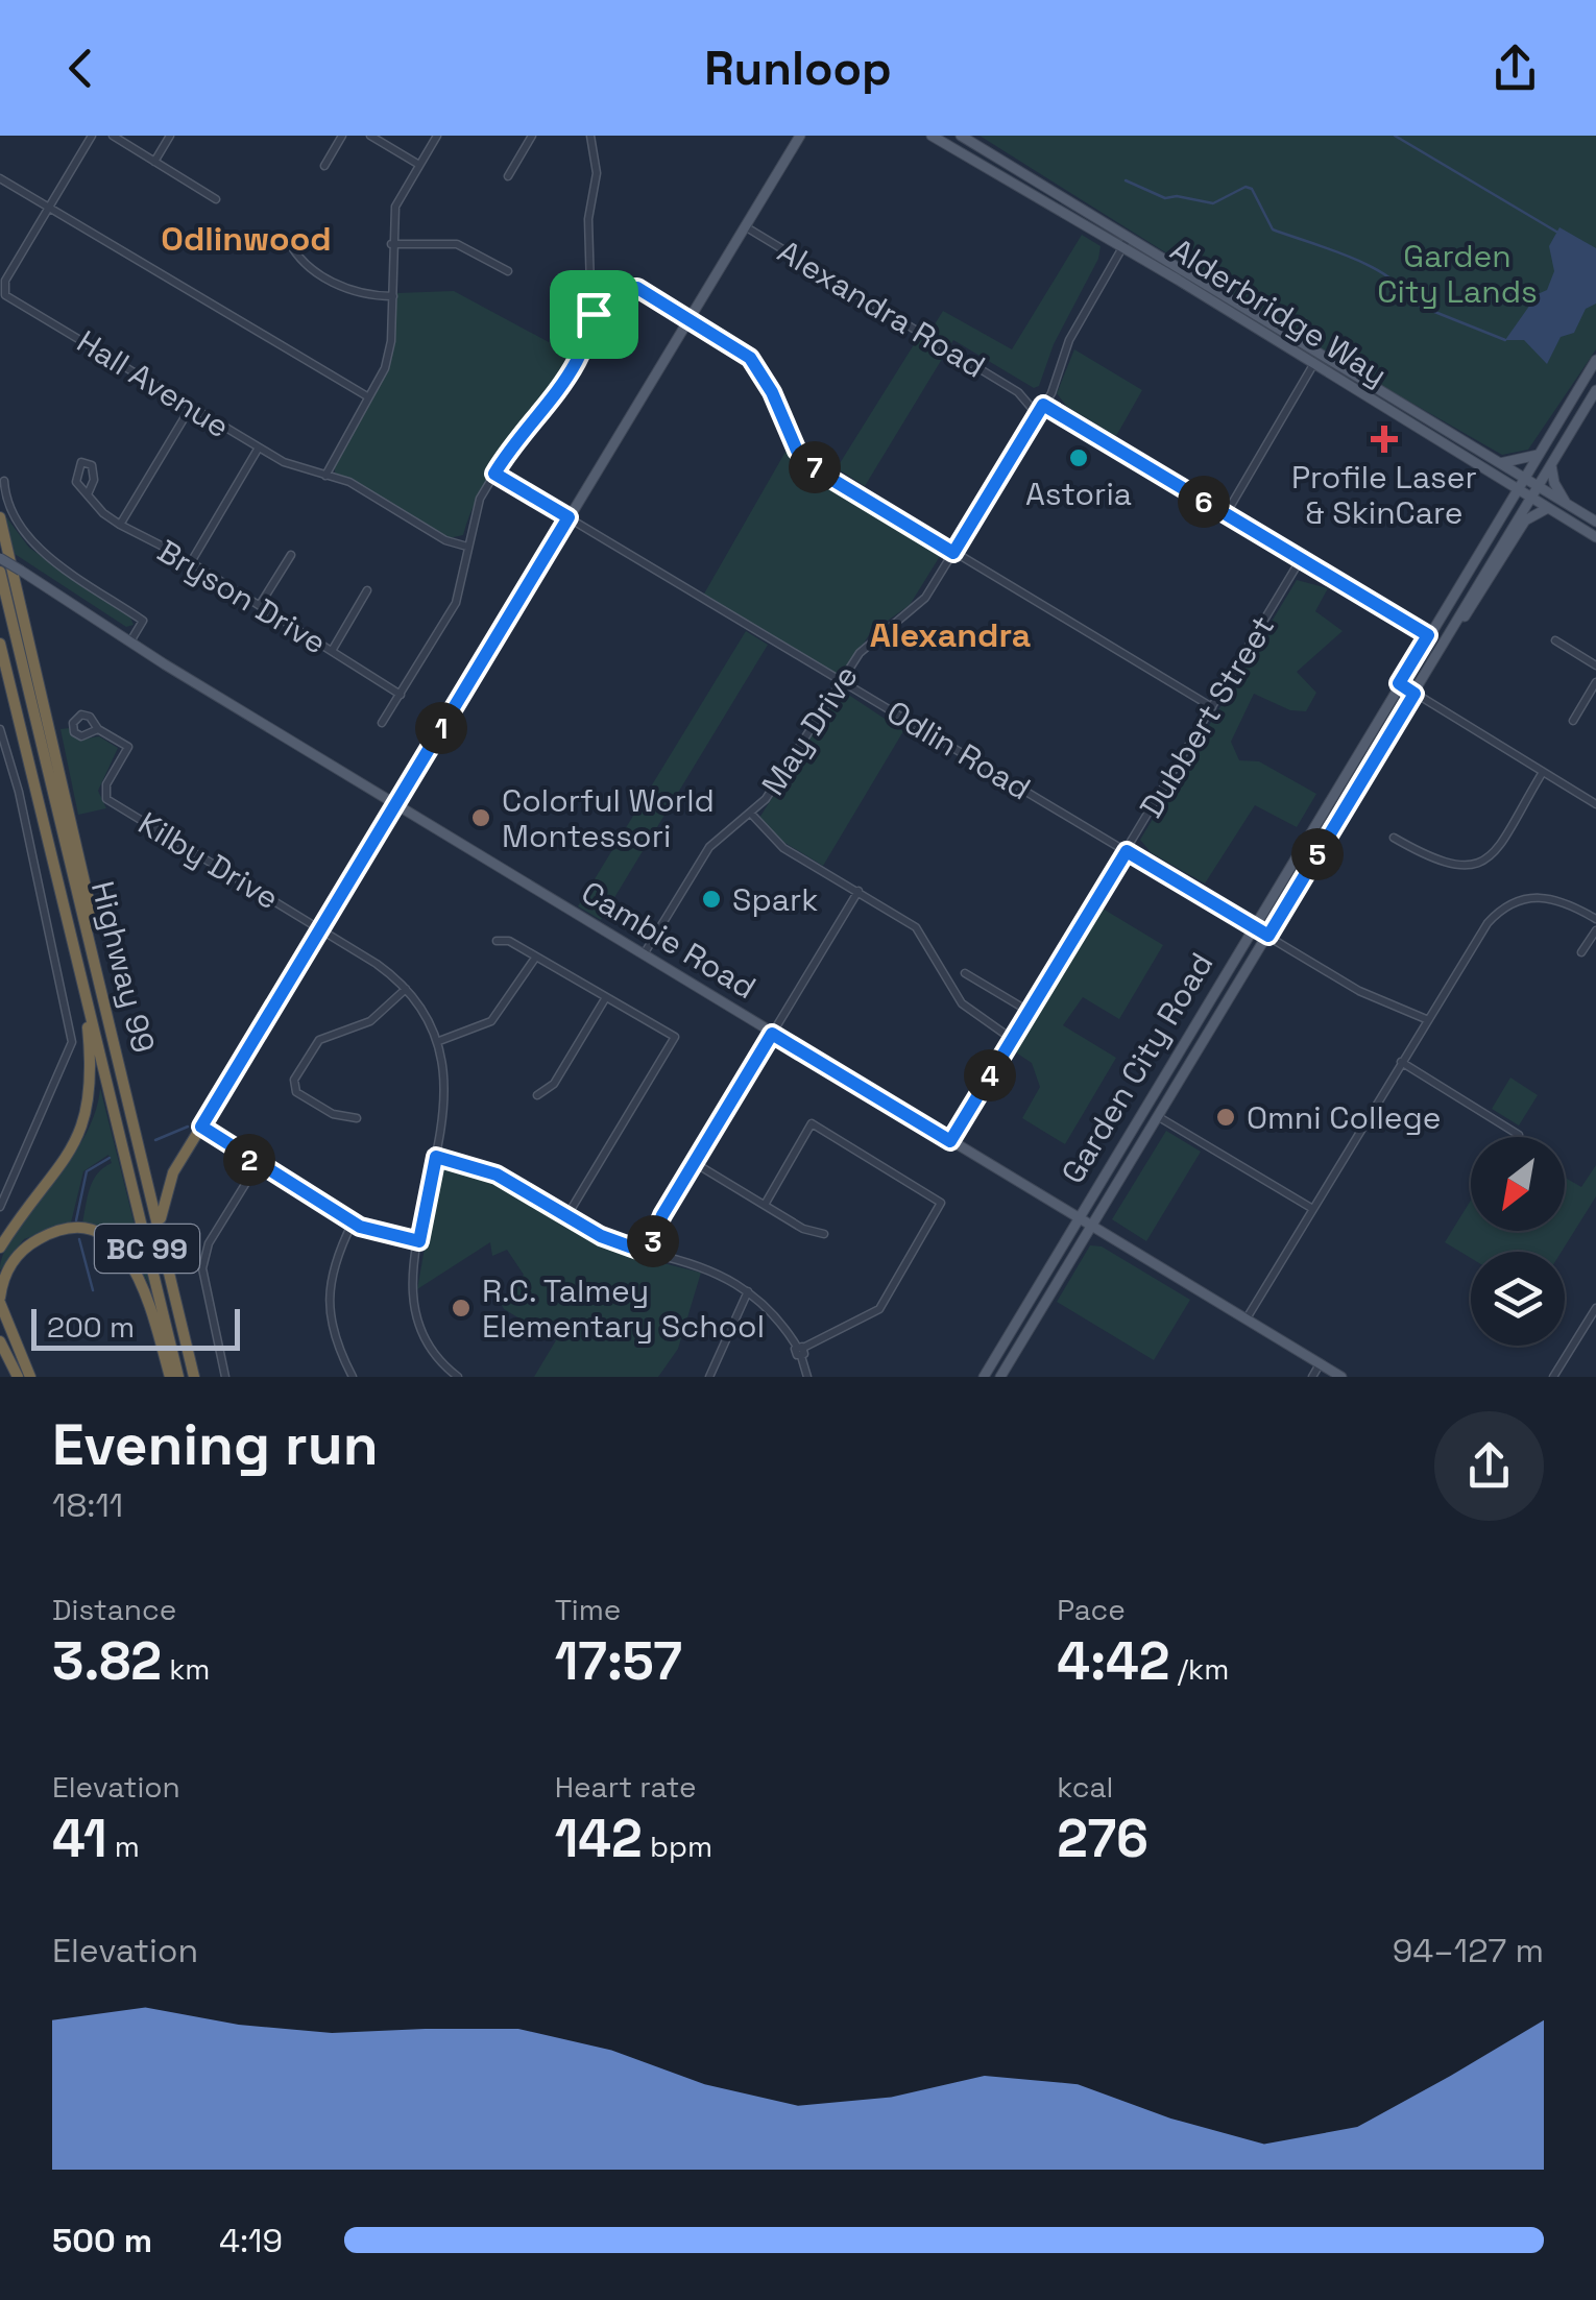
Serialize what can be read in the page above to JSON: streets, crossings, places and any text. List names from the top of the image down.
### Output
{
  "streets": {
    "highway": ["Highway 99", "BC 99"],
    "main road": ["Alderbridge Way", "Cambie Road", "Garden City Road"],
    "street": [
      "Alexandra Road",
      "Hall Avenue",
      "Bryson Drive",
      "Dubbert Street",
      "May Drive",
      "Odlin Road",
      "Kilby Drive"
    ]
  },
  "crossings": [
    ["Alexandra Road", "Dubbert Street"],
    ["Alexandra Road", "May Drive"],
    ["Alexandra Road", "Garden City Road"],
    ["Alderbridge Way", "May Drive"],
    ["Alderbridge Way", "Garden City Road"],
    ["Dubbert Street", "Odlin Road"],
    ["Dubbert Street", "Cambie Road"],
    ["May Drive", "Odlin Road"],
    ["May Drive", "Cambie Road"],
    ["Odlin Road", "Garden City Road"],
    ["Cambie Road", "Garden City Road"]
  ],
  "districts": ["Odlinwood", "Alexandra"],
  "parks": ["Garden City Lands"],
  "places": {
    "health": ["Profile Laser & SkinCare"],
    "other": [
      "Astoria",
      "Colorful World Montessori",
      "Spark",
      "Omni College",
      "R.C. Talmey Elementary School"
    ]
  },
  "scale_bar": "200 m",
  "north": "bottom left",
  "page": {
    "header": "Runloop",
    "pins": [
      "7",
      "6",
      "1",
      "5",
      "4",
      "2",
      "3"
    ],
    "scale": "200 m",
    "heading": ["Evening run", "18:11"],
    "stats": [
      ["Distance", "3.82 km"],
      ["Time", "17:57"],
      ["Pace", "4:42 /km"],
      ["Elevation", "41 m"],
      ["Heart rate", "142 bpm"],
      ["kcal", "276"]
    ],
    "chart": ["Elevation", "94–127 m"],
    "list": [
      {
        "name": "500 m",
        "note": "4:19"
      }
    ]
  }
}
